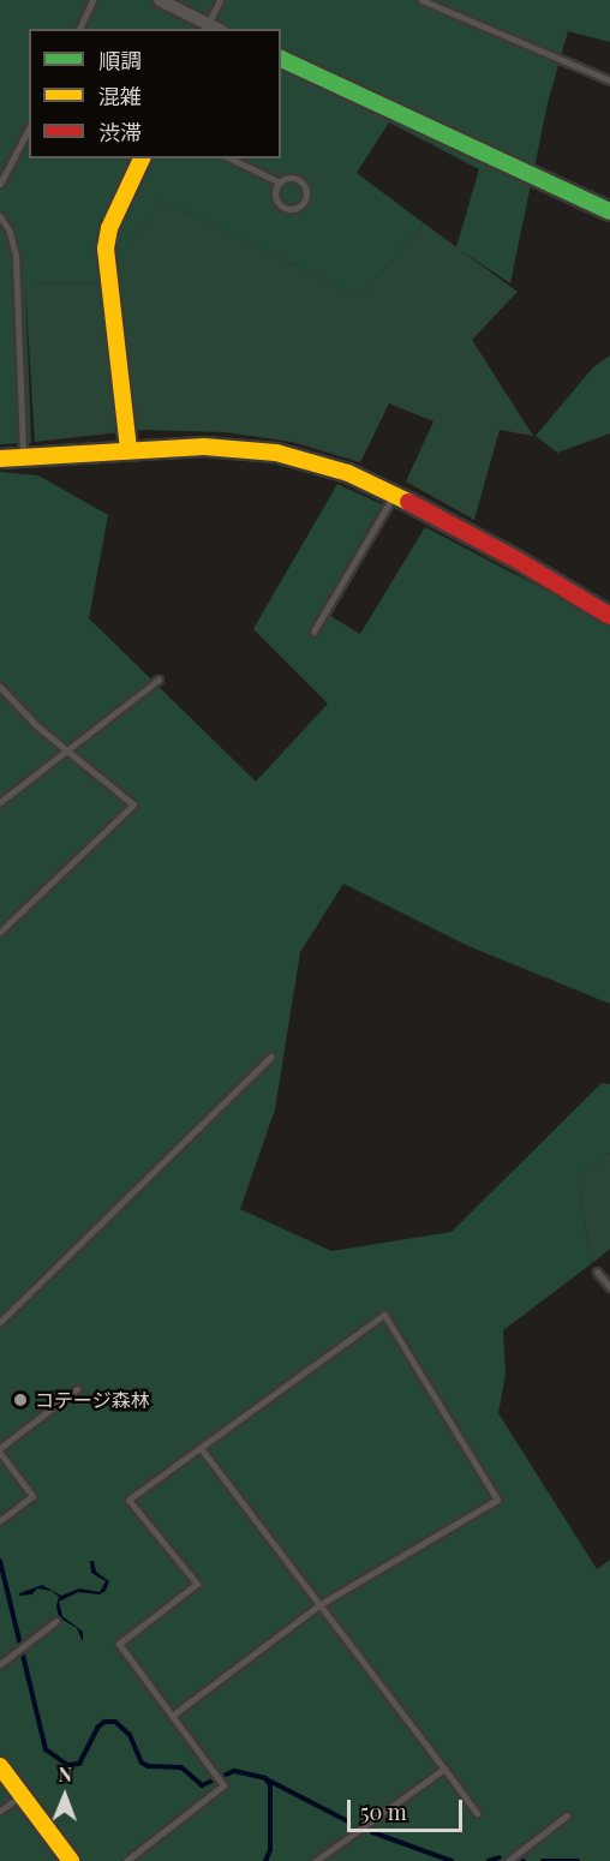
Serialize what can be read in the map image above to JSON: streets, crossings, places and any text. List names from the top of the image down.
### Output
{
  "places": ["コテージ森林"],
  "legend": ["順調", "混雑", "渋滞"],
  "scale_bar": "50 m",
  "north": "top"
}
